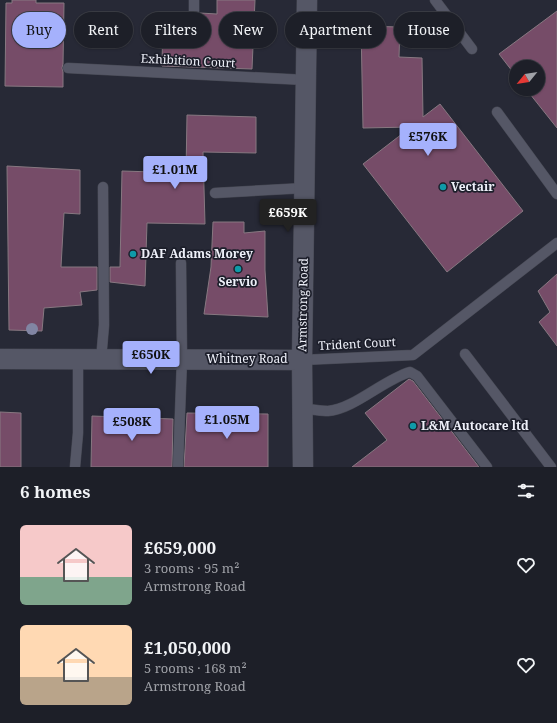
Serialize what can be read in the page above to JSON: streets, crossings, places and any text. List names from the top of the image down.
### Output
{
  "streets": {
    "street": ["Armstrong Road", "Whitney Road"],
    "lane": ["Exhibition Court", "Trident Court"]
  },
  "crossings": [
    ["Exhibition Court", "Armstrong Road"],
    ["Armstrong Road", "Trident Court"],
    ["Armstrong Road", "Whitney Road"],
    ["Trident Court", "Whitney Road"]
  ],
  "places": [
    "Vectair",
    "DAF Adams Morey",
    "Servio",
    "L&M Autocare ltd"
  ],
  "north": "bottom left",
  "page": {
    "chip": [
      "Buy",
      "Rent",
      "Filters",
      "New",
      "Apartment",
      "House"
    ],
    "price": [
      "£576K",
      "£1.01M",
      "£659K",
      "£650K",
      "£1.05M",
      "£508K"
    ],
    "heading": "6 homes",
    "list": [
      {
        "name": "£659,000",
        "note": "3 rooms · 95 m² · Armstrong Road"
      },
      {
        "name": "£1,050,000",
        "note": "5 rooms · 168 m² · Armstrong Road"
      }
    ]
  }
}
